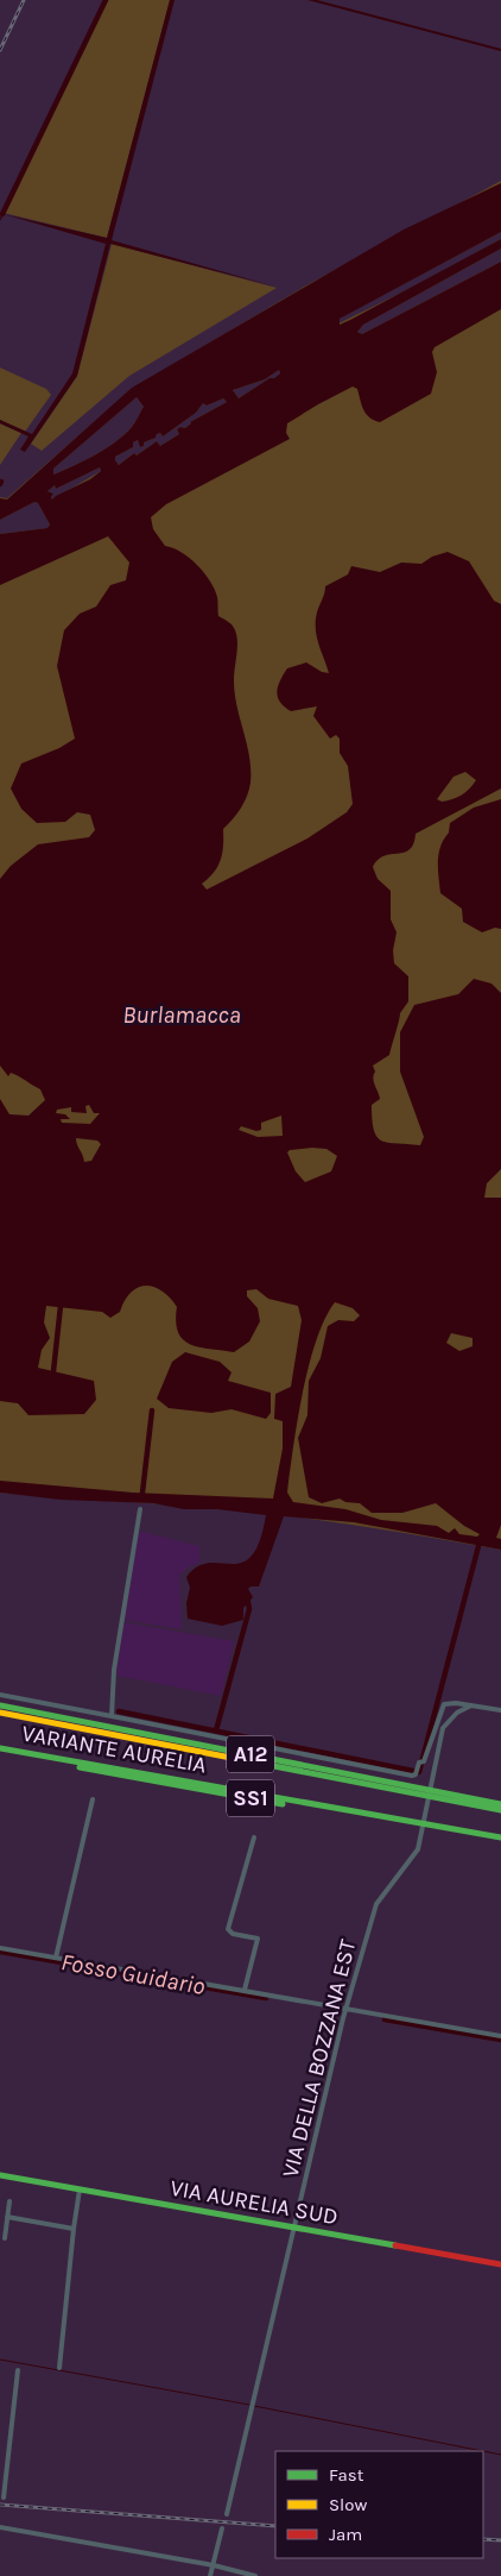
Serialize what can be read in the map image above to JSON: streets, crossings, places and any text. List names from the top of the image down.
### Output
{
  "streets": {
    "main road": [
      "VARIANTE AURELIA",
      "A12",
      "SS1",
      "VIA AURELIA SUD"
    ],
    "street": ["VIA DELLA BOZZANA EST"]
  },
  "crossings": [
    ["VIA DELLA BOZZANA EST", "VIA AURELIA SUD"]
  ],
  "water": ["Burlamacca", "Fosso Guidario"],
  "legend": ["Fast", "Slow", "Jam"]
}
